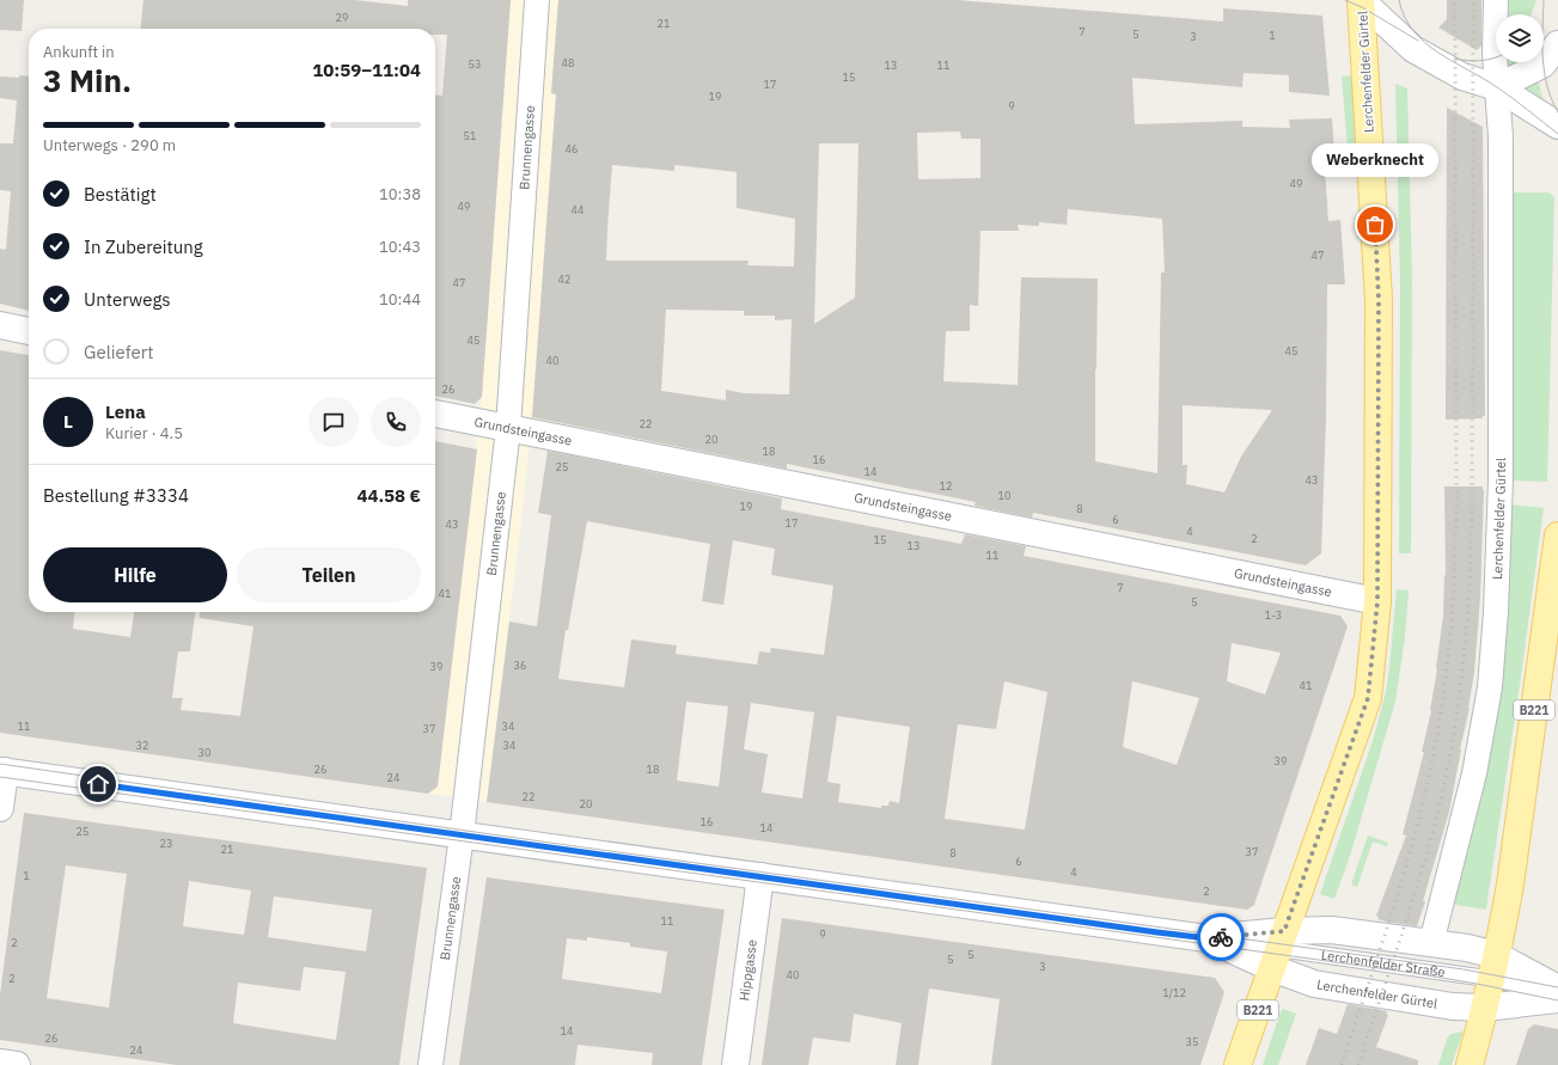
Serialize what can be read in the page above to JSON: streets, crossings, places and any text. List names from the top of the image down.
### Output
{
  "streets": {
    "main road": [
      "Lerchenfelder Gürtel",
      "Grundsteingasse",
      "B221",
      "Lerchenfelder Straße",
      "Hippgasse"
    ],
    "street": ["Brunnengasse"]
  },
  "crossings": [
    ["Lerchenfelder Gürtel", "Grundsteingasse"],
    ["Lerchenfelder Gürtel", "B221"],
    ["Lerchenfelder Gürtel", "Lerchenfelder Straße"],
    ["Brunnengasse", "Grundsteingasse"],
    ["B221", "Lerchenfelder Straße"]
  ],
  "places": ["Weberknecht"],
  "house_numbers": [
    "29",
    "21",
    "7",
    "5",
    "1",
    "3",
    "48",
    "53",
    "13",
    "11",
    "15",
    "17",
    "19",
    "9",
    "51",
    "46",
    "49",
    "49",
    "44",
    "47",
    "42",
    "47",
    "45",
    "45",
    "40",
    "26",
    "22",
    "20",
    "18",
    "16",
    "25",
    "14",
    "43",
    "12",
    "10",
    "19",
    "8",
    "6",
    "17",
    "43",
    "4",
    "2",
    "15",
    "13",
    "11",
    "7",
    "41",
    "5",
    "1-3",
    "36",
    "39",
    "41",
    "11",
    "34",
    "37",
    "32",
    "34",
    "30",
    "39",
    "26",
    "18",
    "24",
    "22",
    "20",
    "16",
    "14",
    "25",
    "23",
    "21",
    "37",
    "8",
    "6",
    "4",
    "1",
    "2",
    "11",
    "9",
    "2",
    "5",
    "5",
    "3",
    "40",
    "2",
    "1/12",
    "14",
    "26",
    "35",
    "24"
  ],
  "page": {
    "heading": ["3 Min.", "Ankunft in", "10:59–11:04"],
    "panel": [
      "Lena",
      "Kurier · 4.5",
      "Bestellung #3334",
      "44.58 €"
    ],
    "bar": "Unterwegs · 290 m",
    "bubble": "Weberknecht",
    "list": [
      ["Bestätigt", "10:38"],
      ["In Zubereitung", "10:43"],
      ["Unterwegs", "10:44"],
      "Geliefert"
    ],
    "round": "L",
    "buttons": ["Hilfe", "Teilen"]
  }
}
